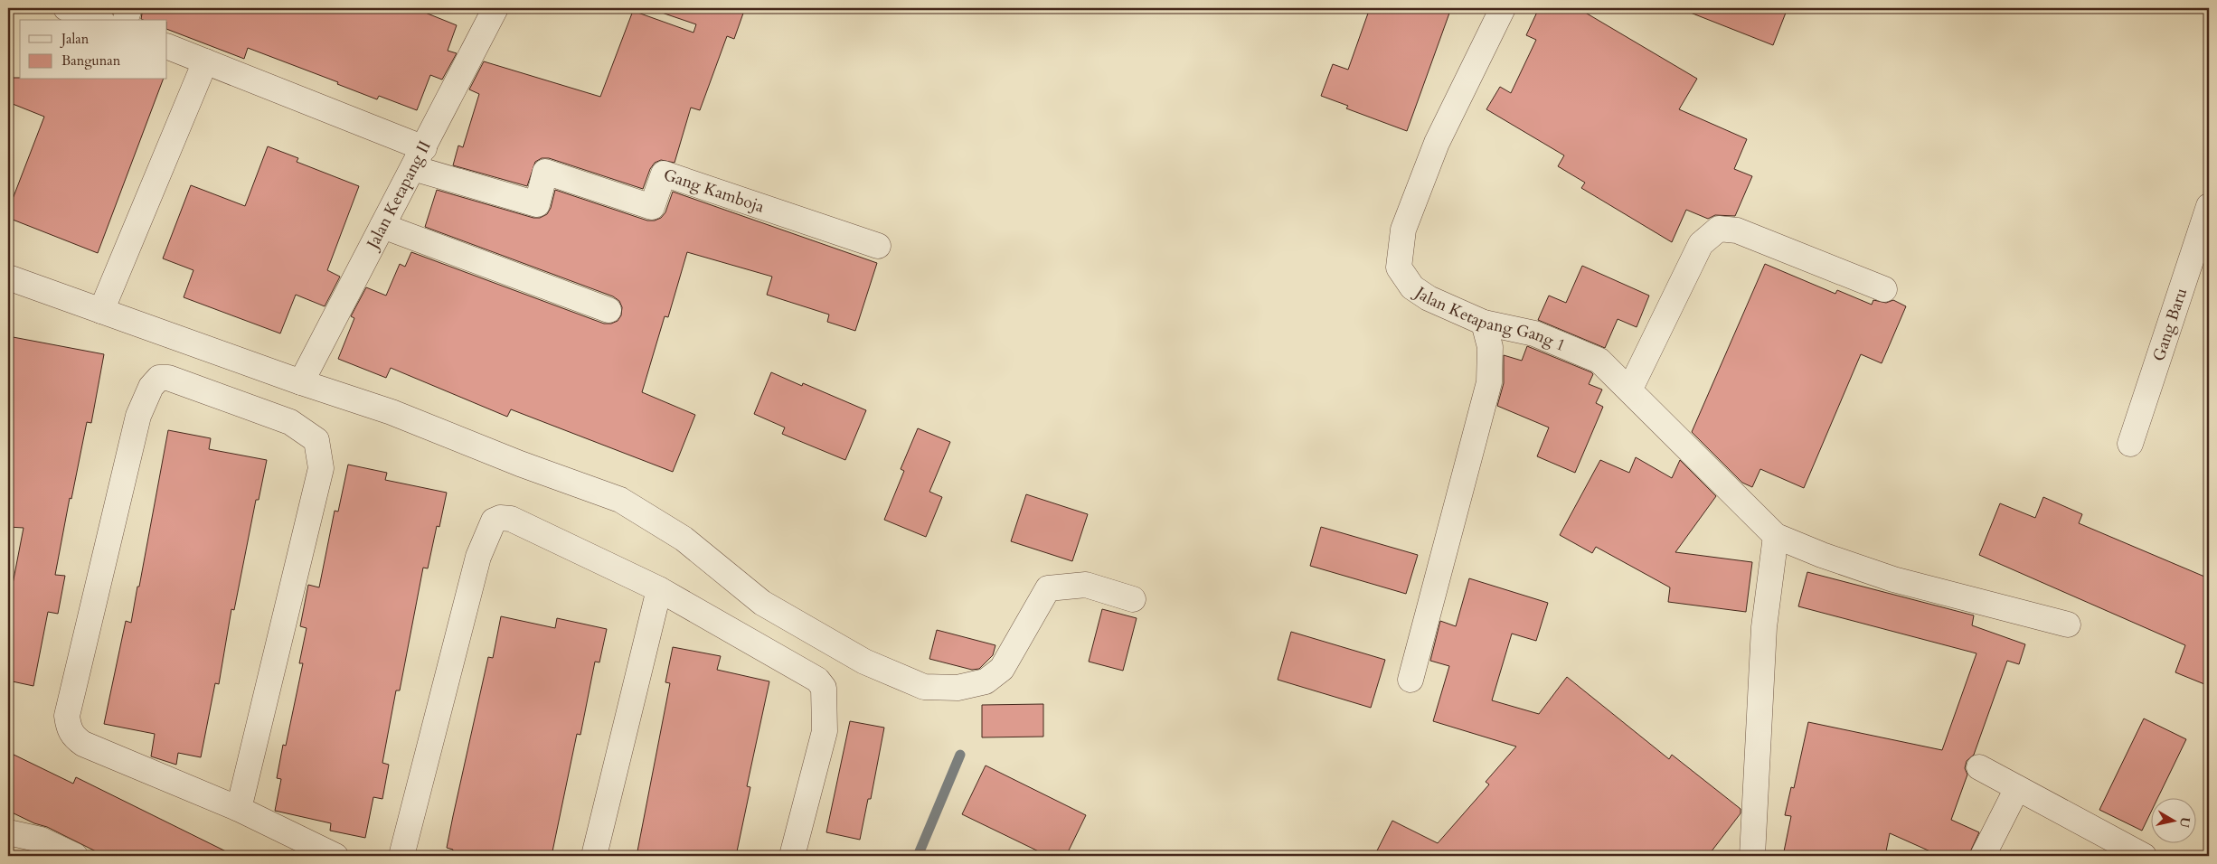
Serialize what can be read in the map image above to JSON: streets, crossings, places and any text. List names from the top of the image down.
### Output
{
  "streets": {
    "street": [
      "Jalan Ketapang II",
      "Gang Kamboja",
      "Jalan Ketapang Gang 1",
      "Gang Baru"
    ]
  },
  "crossings": [
    ["Jalan Ketapang II", "Gang Kamboja"]
  ],
  "legend": ["Jalan", "Bangunan"],
  "north": "right"
}
